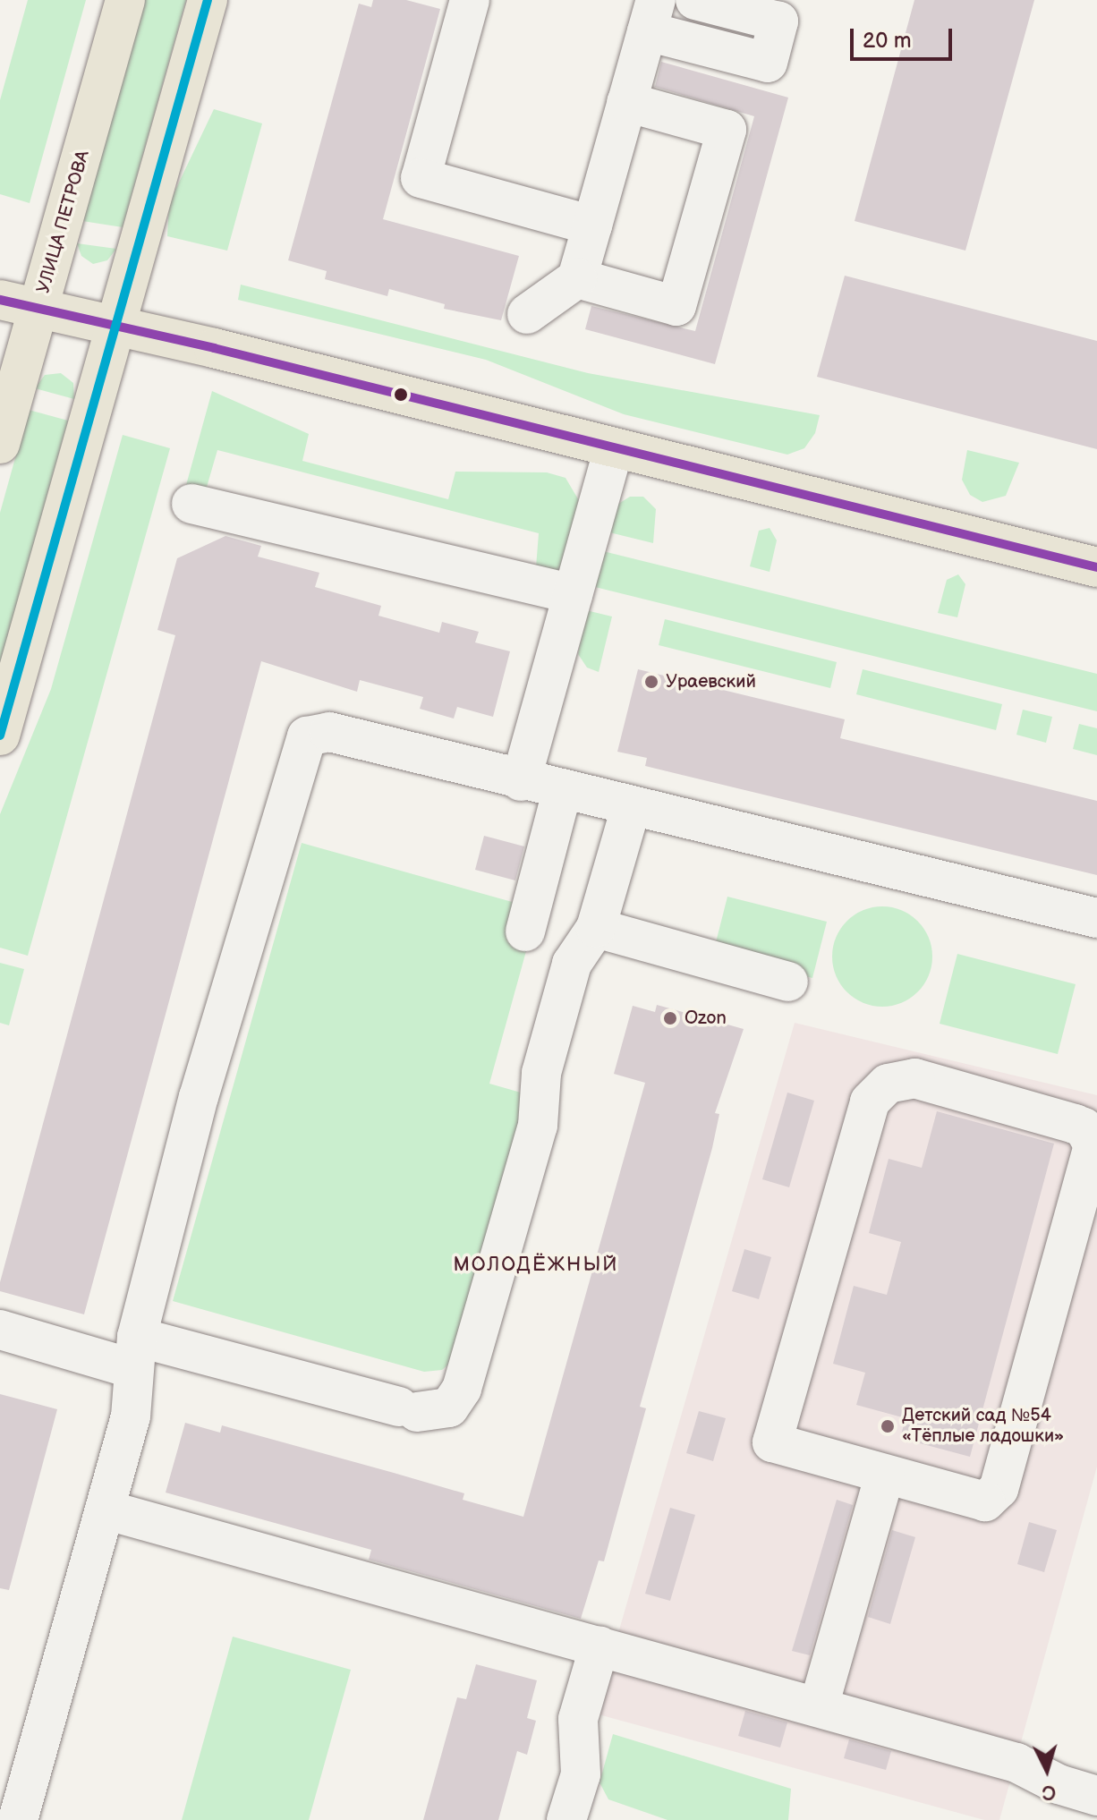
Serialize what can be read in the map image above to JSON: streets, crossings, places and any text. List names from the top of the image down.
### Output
{
  "streets": {
    "main road": ["УЛИЦА ПЕТРОВА"]
  },
  "districts": ["МОЛОДЁЖНЫЙ"],
  "places": ["Ураевский", "Ozon", "Детский сад №54 «Тёплые ладошки»"],
  "scale_bar": "20 m",
  "north": "bottom"
}
